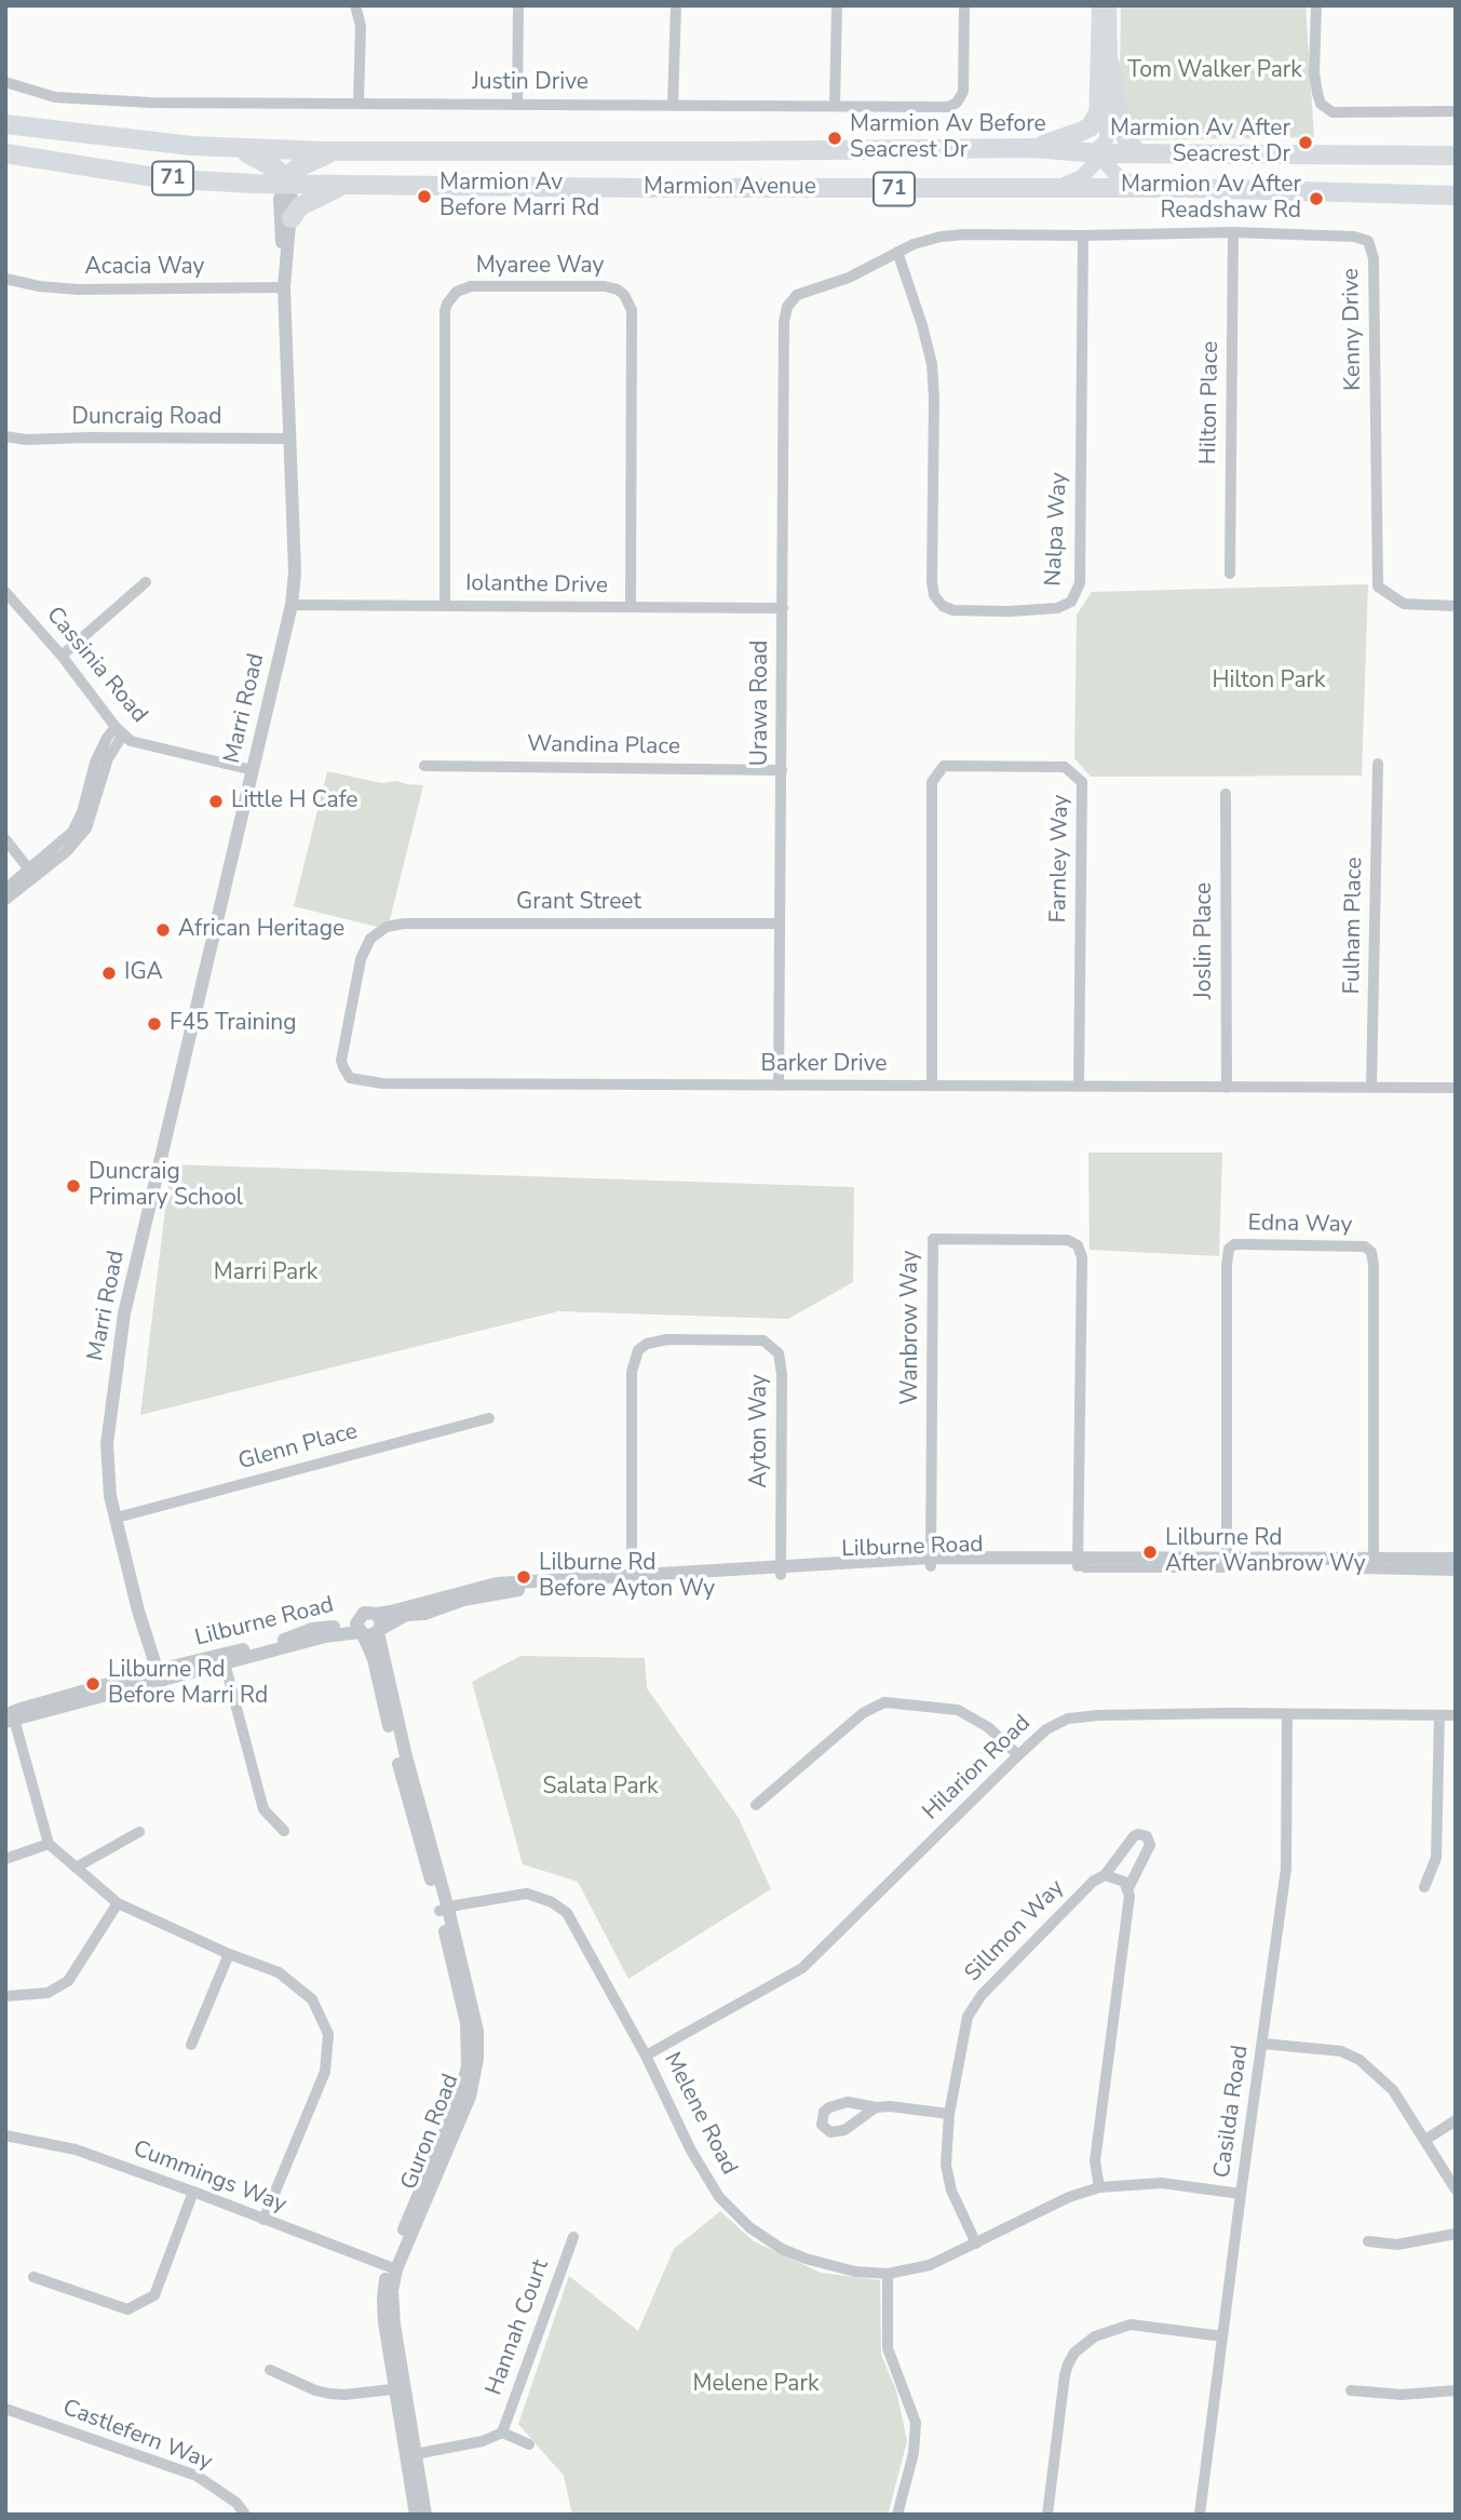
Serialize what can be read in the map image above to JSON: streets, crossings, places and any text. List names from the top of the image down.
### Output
{
  "streets": {
    "highway": ["71", "Marmion Avenue"],
    "street": [
      "Justin Drive",
      "Myaree Way",
      "Acacia Way",
      "Kenny Drive",
      "Hilton Place",
      "Duncraig Road",
      "Nalpa Way",
      "Iolanthe Drive",
      "Cassinia Road",
      "Urawa Road",
      "Marri Road",
      "Wandina Place",
      "Farnley Way",
      "Grant Street",
      "Fulham Place",
      "Joslin Place",
      "Barker Drive",
      "Edna Way",
      "Wanbrow Way",
      "Ayton Way",
      "Glenn Place",
      "Lilburne Road",
      "Hilarion Road",
      "Sillmon Way",
      "Casilda Road",
      "Melene Road",
      "Guron Road",
      "Cummings Way",
      "Hannah Court",
      "Castlefern Way"
    ]
  },
  "crossings": [
    ["Marmion Avenue", "Marri Road"],
    ["Myaree Way", "Iolanthe Drive"],
    ["Acacia Way", "Marri Road"],
    ["Kenny Drive", "Hilton Place"],
    ["Kenny Drive", "Nalpa Way"],
    ["Kenny Drive", "Urawa Road"],
    ["Duncraig Road", "Marri Road"],
    ["Iolanthe Drive", "Urawa Road"],
    ["Iolanthe Drive", "Marri Road"],
    ["Cassinia Road", "Marri Road"],
    ["Urawa Road", "Wandina Place"],
    ["Urawa Road", "Grant Street"],
    ["Urawa Road", "Barker Drive"],
    ["Marri Road", "Glenn Place"],
    ["Marri Road", "Lilburne Road"],
    ["Farnley Way", "Barker Drive"],
    ["Grant Street", "Barker Drive"],
    ["Fulham Place", "Barker Drive"],
    ["Joslin Place", "Barker Drive"],
    ["Edna Way", "Lilburne Road"],
    ["Wanbrow Way", "Lilburne Road"],
    ["Ayton Way", "Lilburne Road"],
    ["Lilburne Road", "Guron Road"],
    ["Hilarion Road", "Casilda Road"],
    ["Hilarion Road", "Melene Road"],
    ["Sillmon Way", "Melene Road"],
    ["Casilda Road", "Melene Road"],
    ["Melene Road", "Guron Road"],
    ["Guron Road", "Cummings Way"],
    ["Guron Road", "Hannah Court"]
  ],
  "parks": [
    "Tom Walker Park",
    "Hilton Park",
    "Marri Park",
    "Salata Park",
    "Melene Park"
  ],
  "places": [
    "Marmion Av Before Seacrest Dr",
    "Marmion Av After Seacrest Dr",
    "Marmion Av Before Marri Rd",
    "Marmion Av After Readshaw Rd",
    "Little H Cafe",
    "African Heritage",
    "IGA",
    "F45 Training",
    "Duncraig Primary School",
    "Lilburne Rd After Wanbrow Wy",
    "Lilburne Rd Before Ayton Wy",
    "Lilburne Rd Before Marri Rd"
  ]
}
